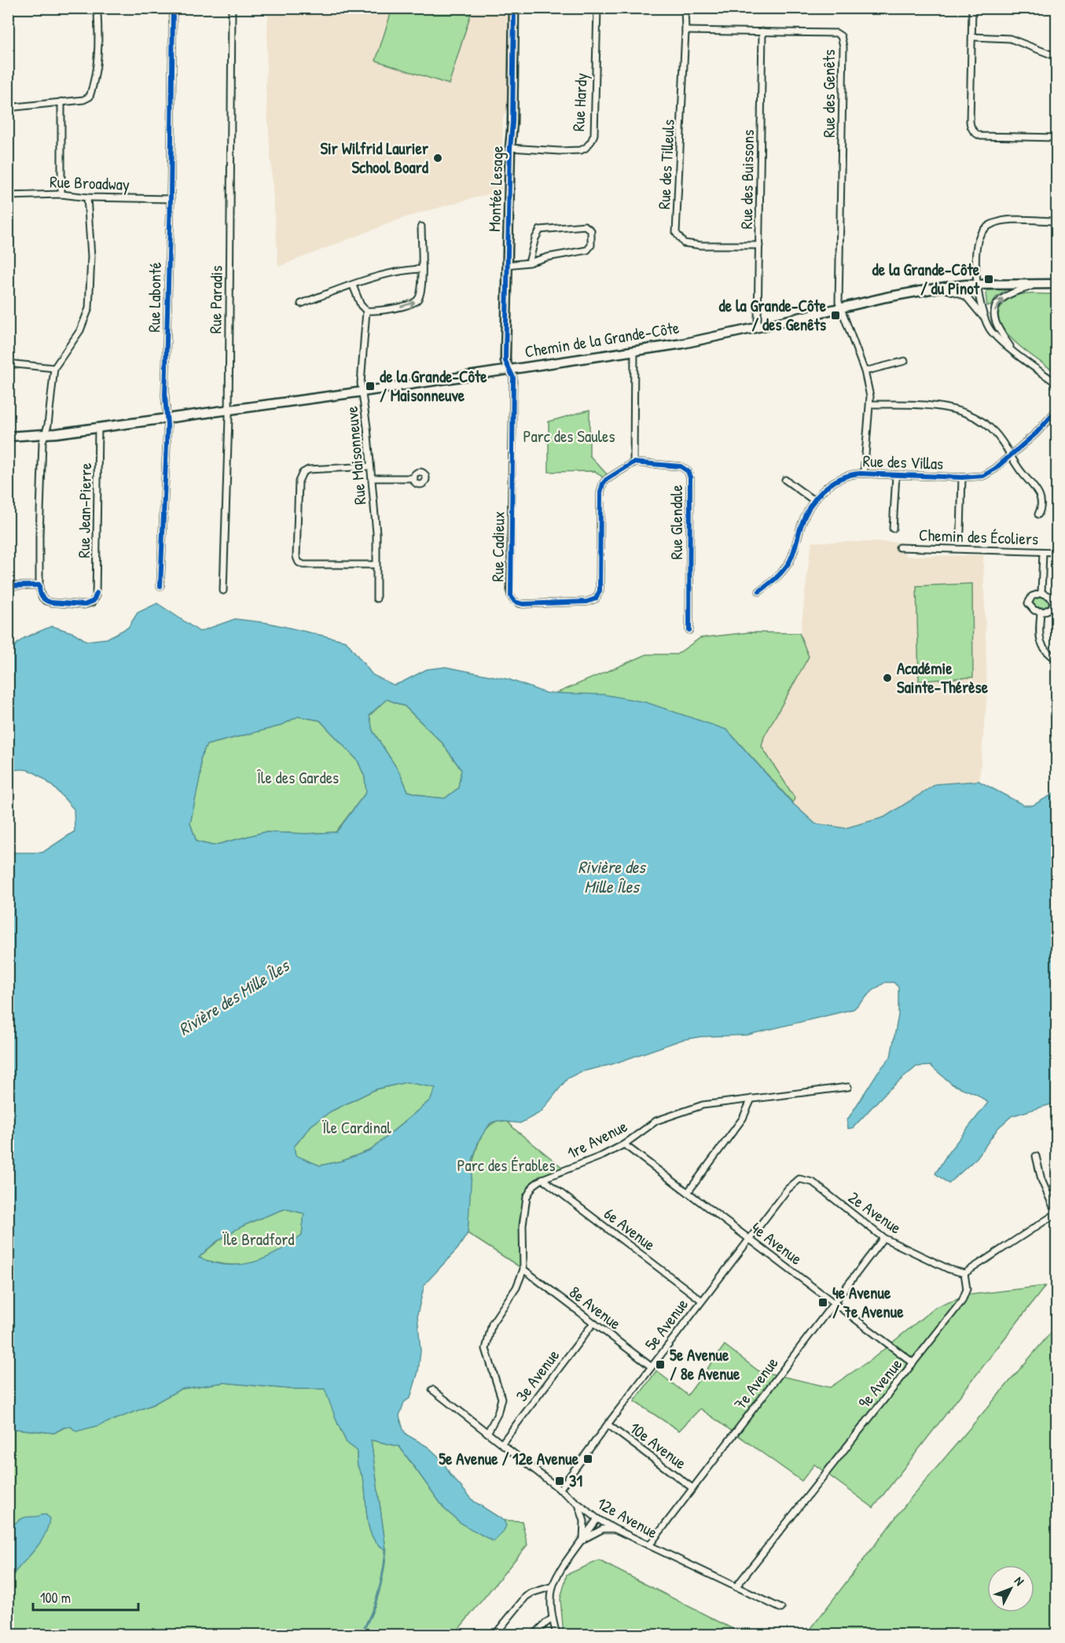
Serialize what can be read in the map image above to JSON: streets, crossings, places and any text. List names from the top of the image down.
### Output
{
  "streets": {
    "main road": ["Montée Lesage", "Chemin de la Grande-Côte"],
    "street": [
      "Rue des Genêts",
      "Rue Hardy",
      "Rue des Tilleuls",
      "Rue des Buissons",
      "Rue Broadway",
      "Rue Labonté",
      "Rue Paradis",
      "Rue Maisonneuve",
      "Rue des Villas",
      "Rue Jean-Pierre",
      "Rue Glendale",
      "Chemin des Écoliers",
      "Rue Cadieux",
      "1re Avenue",
      "2e Avenue",
      "6e Avenue",
      "4e Avenue",
      "8e Avenue",
      "5e Avenue",
      "3e Avenue",
      "7e Avenue",
      "9e Avenue",
      "10e Avenue",
      "12e Avenue"
    ]
  },
  "crossings": [
    ["Rue des Genêts", "Rue des Tilleuls"],
    ["Rue des Genêts", "Rue des Buissons"],
    ["Rue des Genêts", "Chemin de la Grande-Côte"],
    ["Rue des Genêts", "Rue des Villas"],
    ["Rue Hardy", "Montée Lesage"],
    ["Rue des Tilleuls", "Rue des Buissons"],
    ["Rue des Buissons", "Chemin de la Grande-Côte"],
    ["Rue Broadway", "Rue Labonté"],
    ["Montée Lesage", "Chemin de la Grande-Côte"],
    ["Montée Lesage", "Rue Cadieux"],
    ["Rue Labonté", "Chemin de la Grande-Côte"],
    ["Rue Paradis", "Chemin de la Grande-Côte"],
    ["Chemin de la Grande-Côte", "Rue Maisonneuve"],
    ["Chemin de la Grande-Côte", "Rue des Villas"],
    ["Chemin de la Grande-Côte", "Rue Jean-Pierre"],
    ["Chemin de la Grande-Côte", "Rue Cadieux"],
    ["Rue Glendale", "Rue Cadieux"],
    ["1re Avenue", "6e Avenue"],
    ["1re Avenue", "4e Avenue"],
    ["1re Avenue", "8e Avenue"],
    ["1re Avenue", "12e Avenue"],
    ["2e Avenue", "5e Avenue"],
    ["2e Avenue", "7e Avenue"],
    ["2e Avenue", "9e Avenue"],
    ["6e Avenue", "5e Avenue"],
    ["4e Avenue", "5e Avenue"],
    ["4e Avenue", "7e Avenue"],
    ["4e Avenue", "9e Avenue"],
    ["8e Avenue", "5e Avenue"],
    ["8e Avenue", "3e Avenue"],
    ["5e Avenue", "10e Avenue"],
    ["5e Avenue", "12e Avenue"],
    ["3e Avenue", "12e Avenue"],
    ["7e Avenue", "10e Avenue"],
    ["7e Avenue", "12e Avenue"],
    ["9e Avenue", "12e Avenue"]
  ],
  "water": ["Rivière des Mille Îles"],
  "parks": [
    "Parc des Saules",
    "Île des Gardes",
    "Ïle Cardinal",
    "Parc des Érables",
    "Ïle Bradford"
  ],
  "places": {
    "other": ["Sir Wilfrid Laurier School Board", "Académie Sainte-Thérèse"],
    "transit": [
      "de la Grande-Côte / du Pinot",
      "de la Grande-Côte / des Genêts",
      "de la Grande-Côte / Maisonneuve",
      "4e Avenue / 7e Avenue",
      "5e Avenue / 8e Avenue",
      "5e Avenue / 12e Avenue",
      "31"
    ]
  },
  "scale_bar": "100 m",
  "north": "top right"
}
